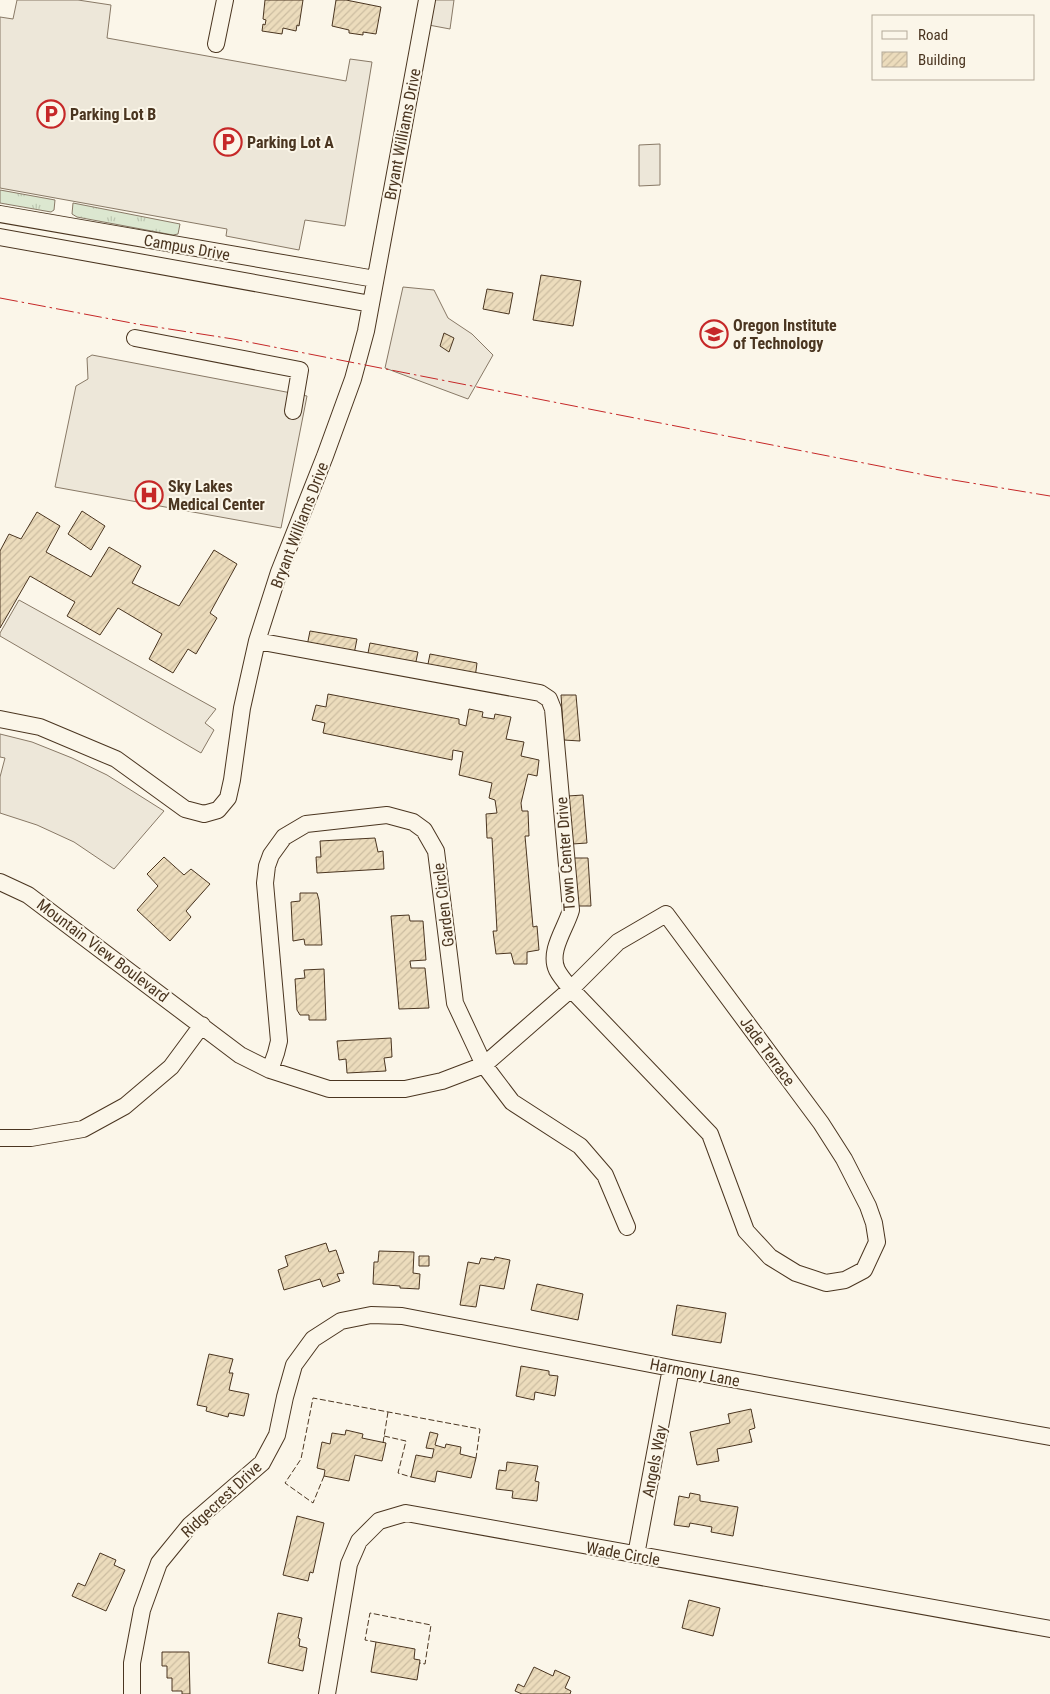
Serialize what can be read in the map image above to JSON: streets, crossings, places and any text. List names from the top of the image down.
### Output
{
  "streets": {
    "street": [
      "Bryant Williams Drive",
      "Campus Drive",
      "Town Center Drive",
      "Garden Circle",
      "Mountain View Boulevard",
      "Jade Terrace",
      "Harmony Lane",
      "Angels Way",
      "Ridgecrest Drive",
      "Wade Circle"
    ]
  },
  "crossings": [
    ["Bryant Williams Drive", "Campus Drive"],
    ["Bryant Williams Drive", "Town Center Drive"],
    ["Town Center Drive", "Jade Terrace"],
    ["Garden Circle", "Mountain View Boulevard"],
    ["Harmony Lane", "Angels Way"],
    ["Harmony Lane", "Ridgecrest Drive"],
    ["Angels Way", "Wade Circle"]
  ],
  "places": {
    "parking": ["Parking Lot B", "Parking Lot A"],
    "school or university": ["Oregon Institute of Technology"],
    "hospital": ["Sky Lakes Medical Center"]
  },
  "legend": ["Road", "Building"]
}
